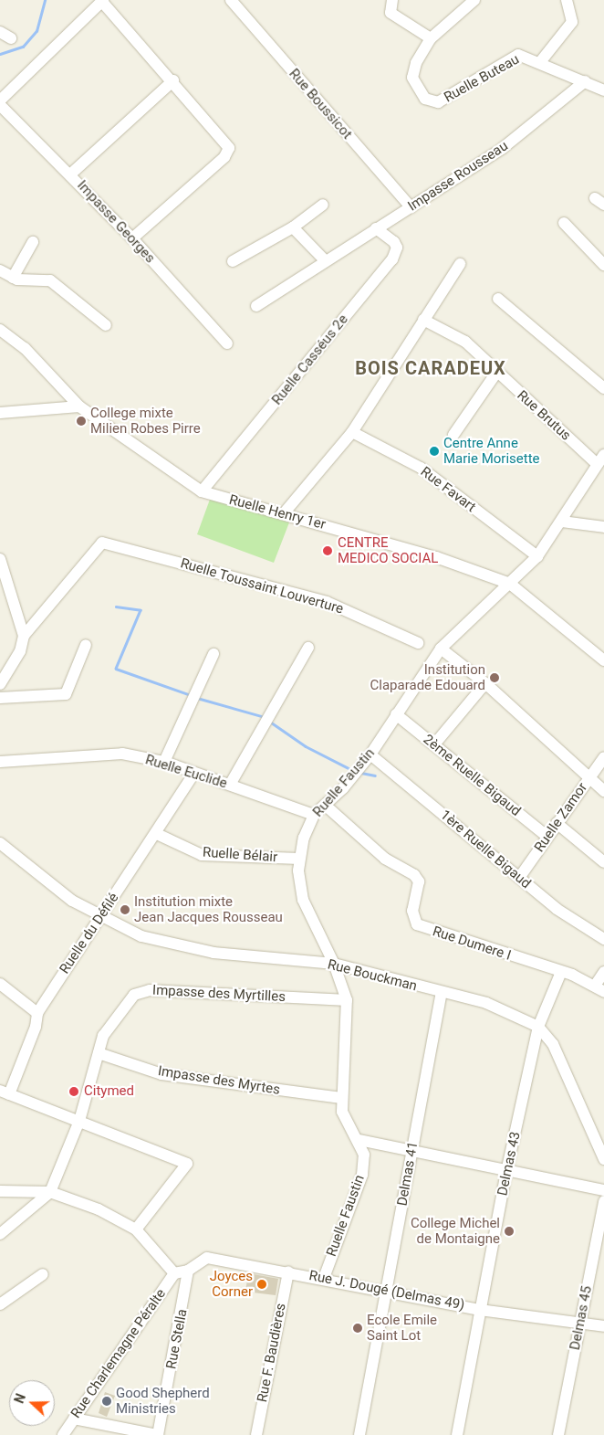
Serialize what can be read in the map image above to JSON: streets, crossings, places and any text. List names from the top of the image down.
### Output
{
  "streets": {
    "street": [
      "Ruelle Buteau",
      "Rue Boussicot",
      "Impasse Rousseau",
      "Impasse Georges",
      "Ruelle Casséus 2e",
      "Rue Brutus",
      "Rue Favart",
      "Ruelle Henry 1er",
      "Ruelle Toussaint Louverture",
      "Ruelle Euclide",
      "2ème Ruelle Bigaud",
      "Ruelle Faustin",
      "Ruelle Zamor",
      "1ère Ruelle Bigaud",
      "Ruelle Bélair",
      "Ruelle du Défilé",
      "Rue Dumere I",
      "Rue Bouckman",
      "Impasse des Myrtilles",
      "Impasse des Myrtes",
      "Delmas 43",
      "Delmas 41",
      "Rue J. Dougé (Delmas 49)",
      "Delmas 45",
      "Rue Stella",
      "Rue F. Baudières",
      "Rue Charlemagne Péralte"
    ]
  },
  "crossings": [
    ["Ruelle Buteau", "Impasse Rousseau"],
    ["Rue Boussicot", "Impasse Rousseau"],
    ["Impasse Rousseau", "Ruelle Casséus 2e"],
    ["Ruelle Casséus 2e", "Ruelle Henry 1er"],
    ["Rue Brutus", "Ruelle Faustin"],
    ["Rue Favart", "Ruelle Faustin"],
    ["Ruelle Henry 1er", "Ruelle Faustin"],
    ["Ruelle Euclide", "Ruelle Faustin"],
    ["Ruelle Euclide", "Ruelle du Défilé"],
    ["2ème Ruelle Bigaud", "Ruelle Faustin"],
    ["2ème Ruelle Bigaud", "Ruelle Zamor"],
    ["Ruelle Faustin", "1ère Ruelle Bigaud"],
    ["Ruelle Faustin", "Ruelle Bélair"],
    ["Ruelle Faustin", "Rue Dumere I"],
    ["Ruelle Faustin", "Rue Bouckman"],
    ["Ruelle Faustin", "Impasse des Myrtilles"],
    ["Ruelle Faustin", "Impasse des Myrtes"],
    ["Ruelle Faustin", "Rue J. Dougé (Delmas 49)"],
    ["Ruelle Zamor", "1ère Ruelle Bigaud"],
    ["Ruelle Bélair", "Ruelle du Défilé"],
    ["Ruelle du Défilé", "Rue Bouckman"],
    ["Rue Dumere I", "Delmas 43"],
    ["Rue Bouckman", "Delmas 43"],
    ["Rue Bouckman", "Delmas 41"],
    ["Impasse des Myrtilles", "Impasse des Myrtes"],
    ["Delmas 43", "Rue J. Dougé (Delmas 49)"],
    ["Delmas 41", "Rue J. Dougé (Delmas 49)"],
    ["Rue J. Dougé (Delmas 49)", "Delmas 45"],
    ["Rue J. Dougé (Delmas 49)", "Rue Stella"],
    ["Rue J. Dougé (Delmas 49)", "Rue F. Baudières"],
    ["Rue J. Dougé (Delmas 49)", "Rue Charlemagne Péralte"]
  ],
  "districts": ["BOIS CARADEUX"],
  "places": [
    "College mixte Milien Robes Pirre",
    "Centre Anne Marie Morisette",
    "CENTRE MEDICO SOCIAL",
    "Institution Claparade Edouard",
    "Institution mixte Jean Jacques Rousseau",
    "Citymed",
    "College Michel de Montaigne",
    "Joyces Corner",
    "Ecole Emile Saint Lot",
    "Good Shepherd Ministries"
  ],
  "north": "left"
}
